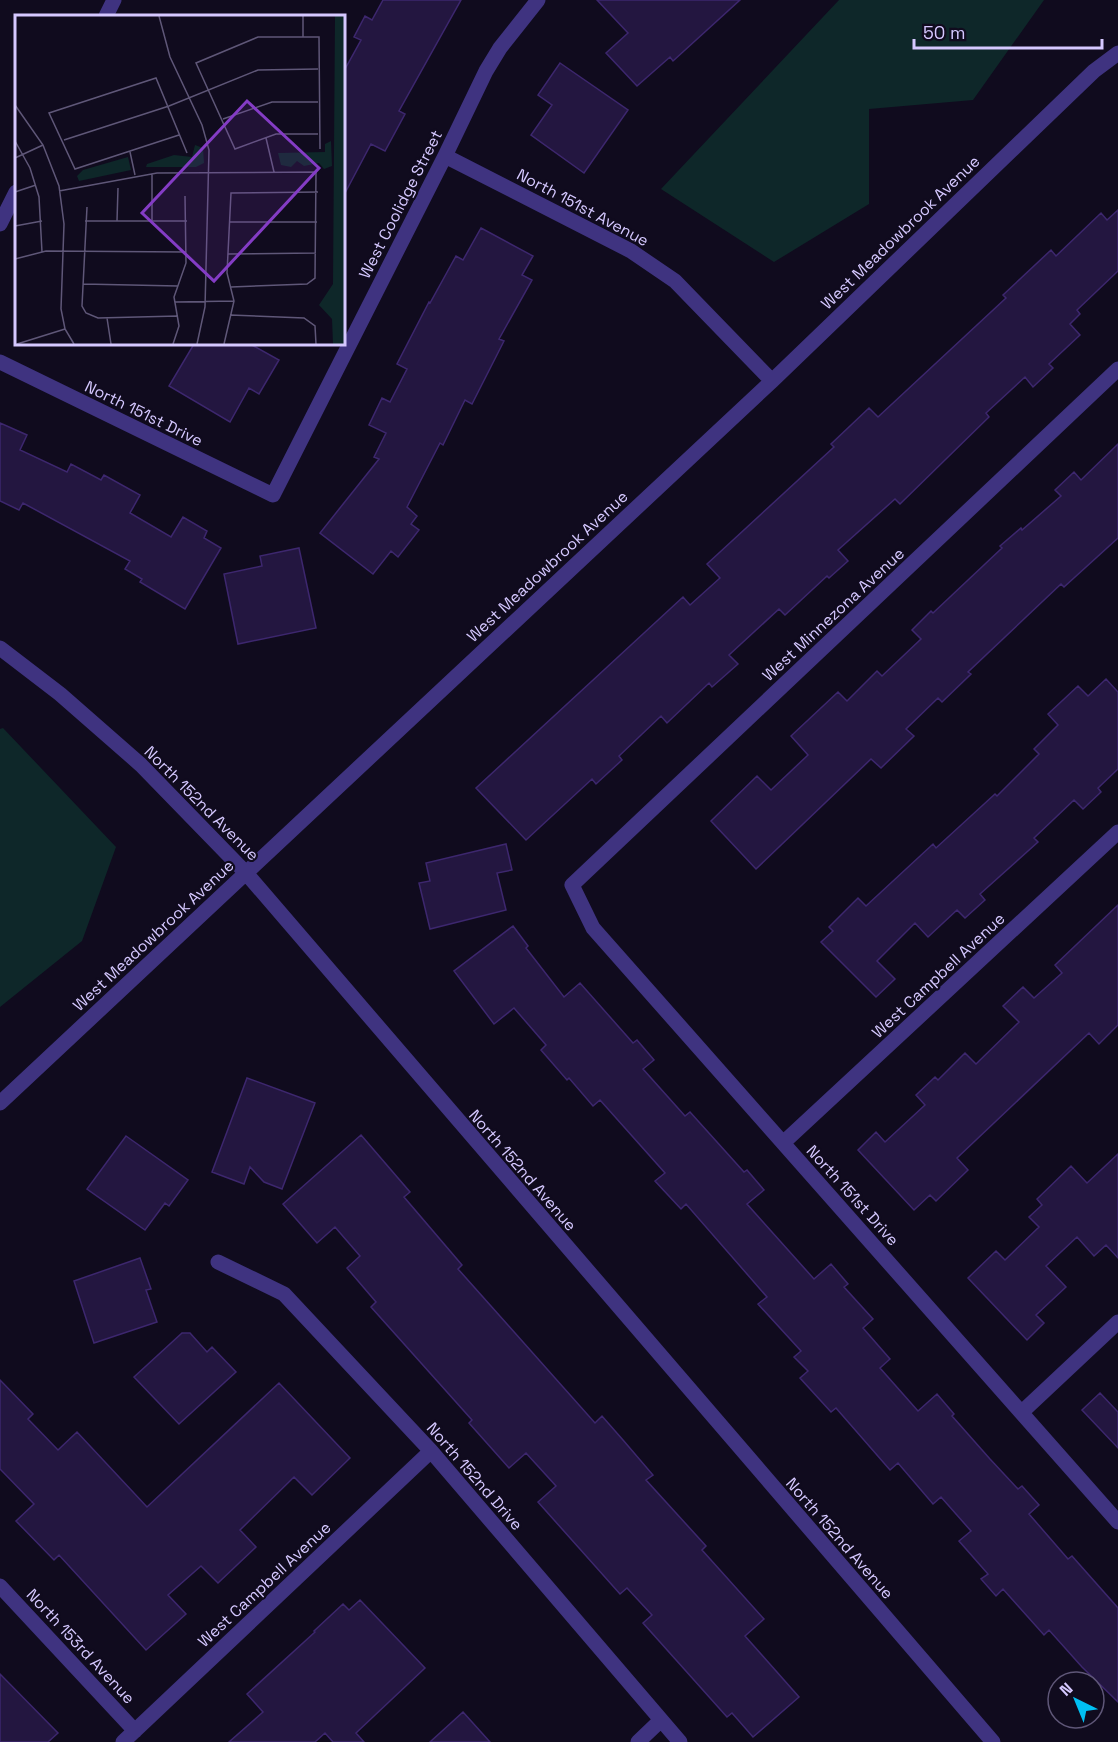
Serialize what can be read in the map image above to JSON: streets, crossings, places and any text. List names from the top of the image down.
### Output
{
  "streets": {
    "street": [
      "West Coolidge Street",
      "North 151st Avenue",
      "West Meadowbrook Avenue",
      "North 151st Drive",
      "West Minnezona Avenue",
      "North 152nd Avenue",
      "West Campbell Avenue",
      "North 152nd Drive",
      "North 153rd Avenue"
    ]
  },
  "crossings": [
    ["West Coolidge Street", "North 151st Avenue"],
    ["West Coolidge Street", "North 151st Drive"],
    ["North 151st Avenue", "West Meadowbrook Avenue"],
    ["West Meadowbrook Avenue", "North 152nd Avenue"],
    ["North 151st Drive", "West Minnezona Avenue"],
    ["North 151st Drive", "West Campbell Avenue"],
    ["West Campbell Avenue", "North 152nd Drive"],
    ["West Campbell Avenue", "North 153rd Avenue"]
  ],
  "scale_bar": "50 m",
  "north": "top left"
}
